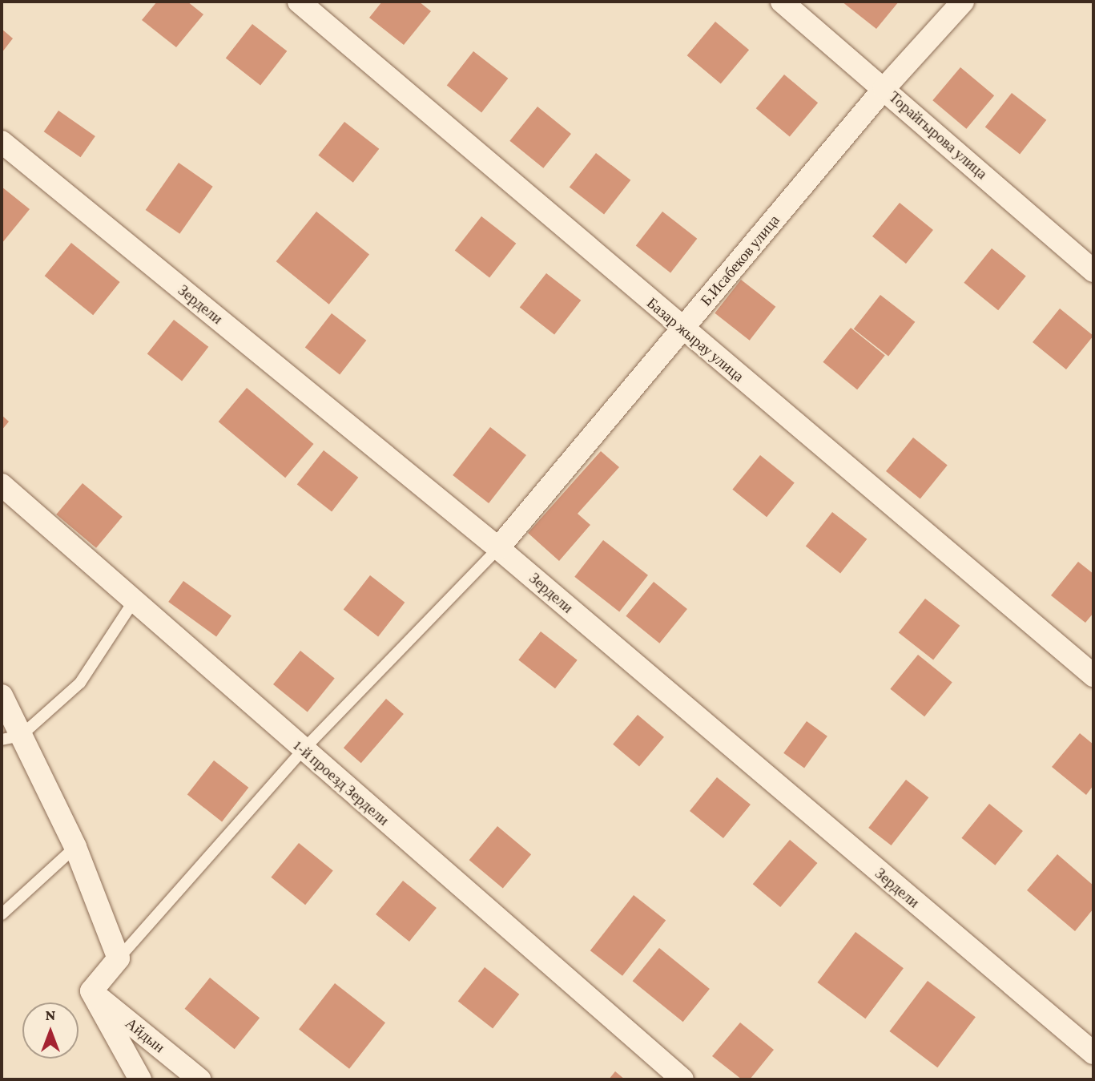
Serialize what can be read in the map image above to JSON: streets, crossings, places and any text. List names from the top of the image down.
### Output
{
  "streets": {
    "street": [
      "Торайгырова улица",
      "Б.Исабеков улица",
      "Зердели",
      "Базар жырау улица",
      "1-й проезд Зердели",
      "Айдын"
    ]
  },
  "crossings": [
    ["Торайгырова улица", "Б.Исабеков улица"],
    ["Б.Исабеков улица", "Зердели"],
    ["Б.Исабеков улица", "Базар жырау улица"]
  ],
  "north": "top"
}
